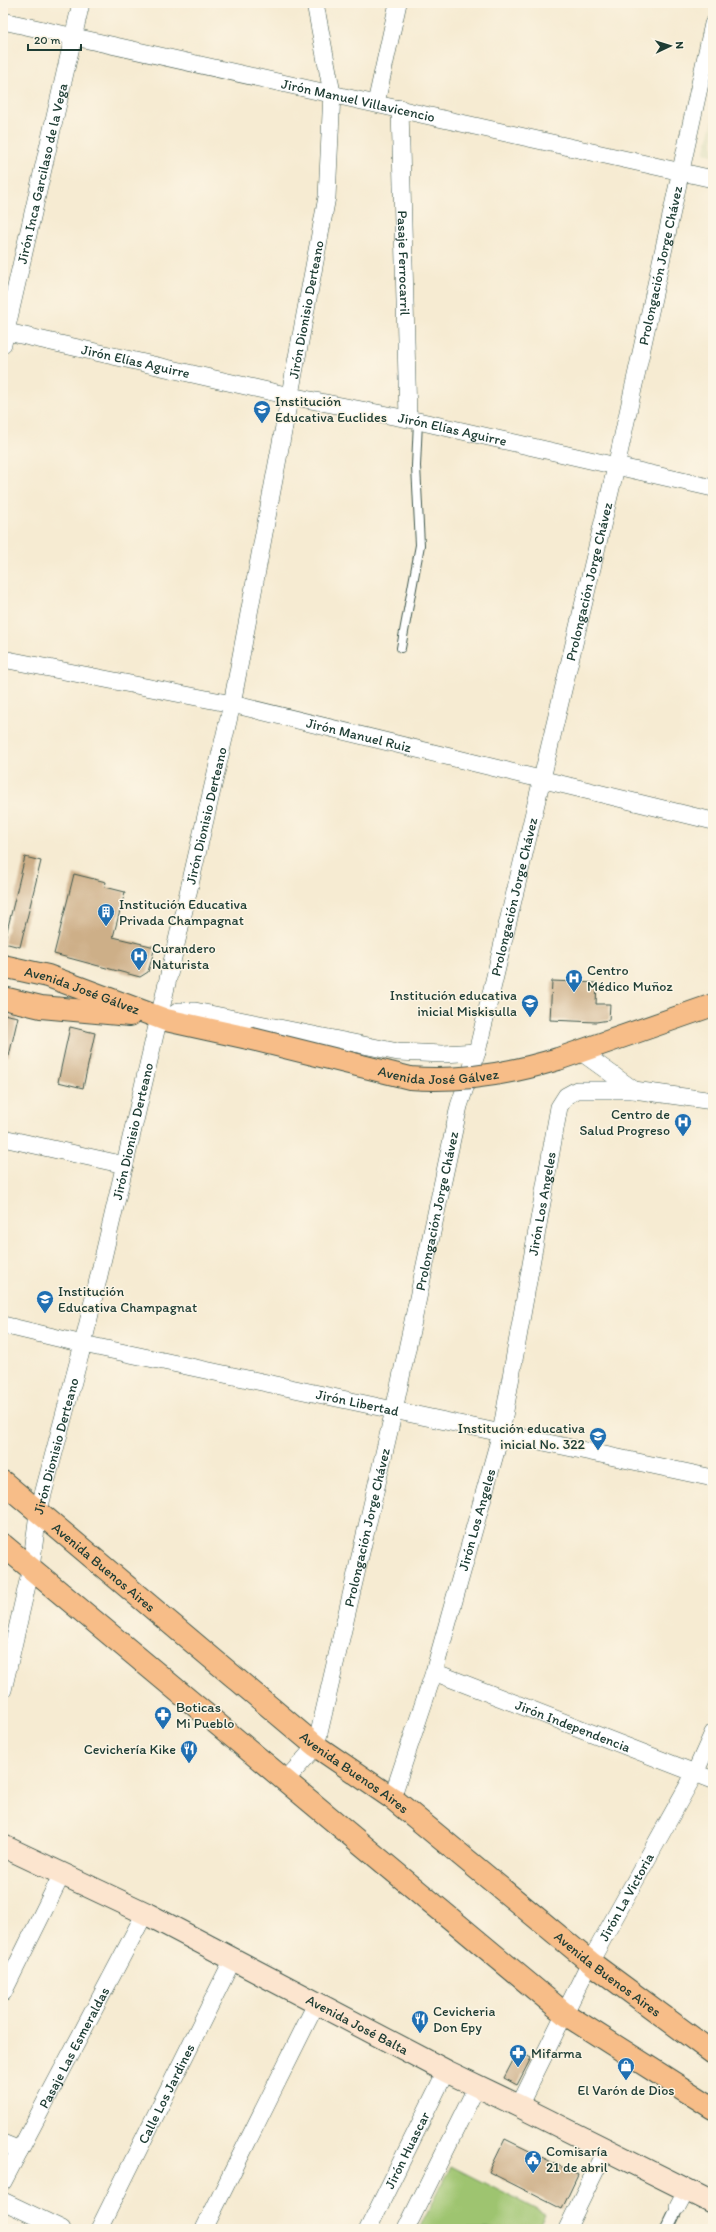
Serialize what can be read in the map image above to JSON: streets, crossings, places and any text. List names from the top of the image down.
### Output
{
  "streets": {
    "main road": ["Avenida José Gálvez", "Avenida Buenos Aires", "Avenida José Balta"],
    "street": [
      "Jirón Manuel Villavicencio",
      "Jirón Inca Garcilaso de la Vega",
      "Pasaje Ferrocarril",
      "Prolongación Jorge Chávez",
      "Jirón Dionisio Derteano",
      "Jirón Elías Aguirre",
      "Jirón Manuel Ruiz",
      "Jirón Los Angeles",
      "Jirón Libertad",
      "Jirón Independencia",
      "Jirón La Victoria",
      "Pasaje Las Esmeraldas",
      "Calle Los Jardines",
      "Jirón Huascar"
    ]
  },
  "crossings": [
    ["Jirón Manuel Villavicencio", "Jirón Inca Garcilaso de la Vega"],
    ["Jirón Manuel Villavicencio", "Pasaje Ferrocarril"],
    ["Jirón Manuel Villavicencio", "Prolongación Jorge Chávez"],
    ["Jirón Manuel Villavicencio", "Jirón Dionisio Derteano"],
    ["Jirón Inca Garcilaso de la Vega", "Jirón Elías Aguirre"],
    ["Pasaje Ferrocarril", "Jirón Elías Aguirre"],
    ["Prolongación Jorge Chávez", "Jirón Elías Aguirre"],
    ["Prolongación Jorge Chávez", "Jirón Manuel Ruiz"],
    ["Prolongación Jorge Chávez", "Jirón Libertad"],
    ["Prolongación Jorge Chávez", "Avenida Buenos Aires"],
    ["Jirón Dionisio Derteano", "Jirón Elías Aguirre"],
    ["Jirón Dionisio Derteano", "Jirón Manuel Ruiz"],
    ["Jirón Dionisio Derteano", "Avenida José Gálvez"],
    ["Jirón Dionisio Derteano", "Jirón Libertad"],
    ["Jirón Dionisio Derteano", "Avenida Buenos Aires"],
    ["Jirón Los Angeles", "Jirón Libertad"],
    ["Jirón Los Angeles", "Avenida Buenos Aires"],
    ["Jirón Los Angeles", "Jirón Independencia"],
    ["Avenida Buenos Aires", "Jirón La Victoria"],
    ["Jirón Independencia", "Jirón La Victoria"],
    ["Jirón La Victoria", "Avenida José Balta"],
    ["Avenida José Balta", "Pasaje Las Esmeraldas"],
    ["Avenida José Balta", "Calle Los Jardines"],
    ["Avenida José Balta", "Jirón Huascar"]
  ],
  "places": {
    "school or university": [
      "Institución Educativa Euclides",
      "Institución educativa inicial Miskisulla",
      "Institución Educativa Champagnat",
      "Institución educativa inicial No. 322"
    ],
    "building": ["Institución Educativa Privada Champagnat"],
    "hospital": ["Curandero Naturista", "Centro Médico Muñoz", "Centro de Salud Progreso"],
    "pharmacy": ["Boticas Mi Pueblo", "Mifarma"],
    "restaurant": ["Cevichería Kike", "Cevicheria Don Epy"],
    "shop": ["El Varón de Dios"],
    "public building": ["Comisaría 21 de abril"]
  },
  "scale_bar": "20 m",
  "north": "right"
}
